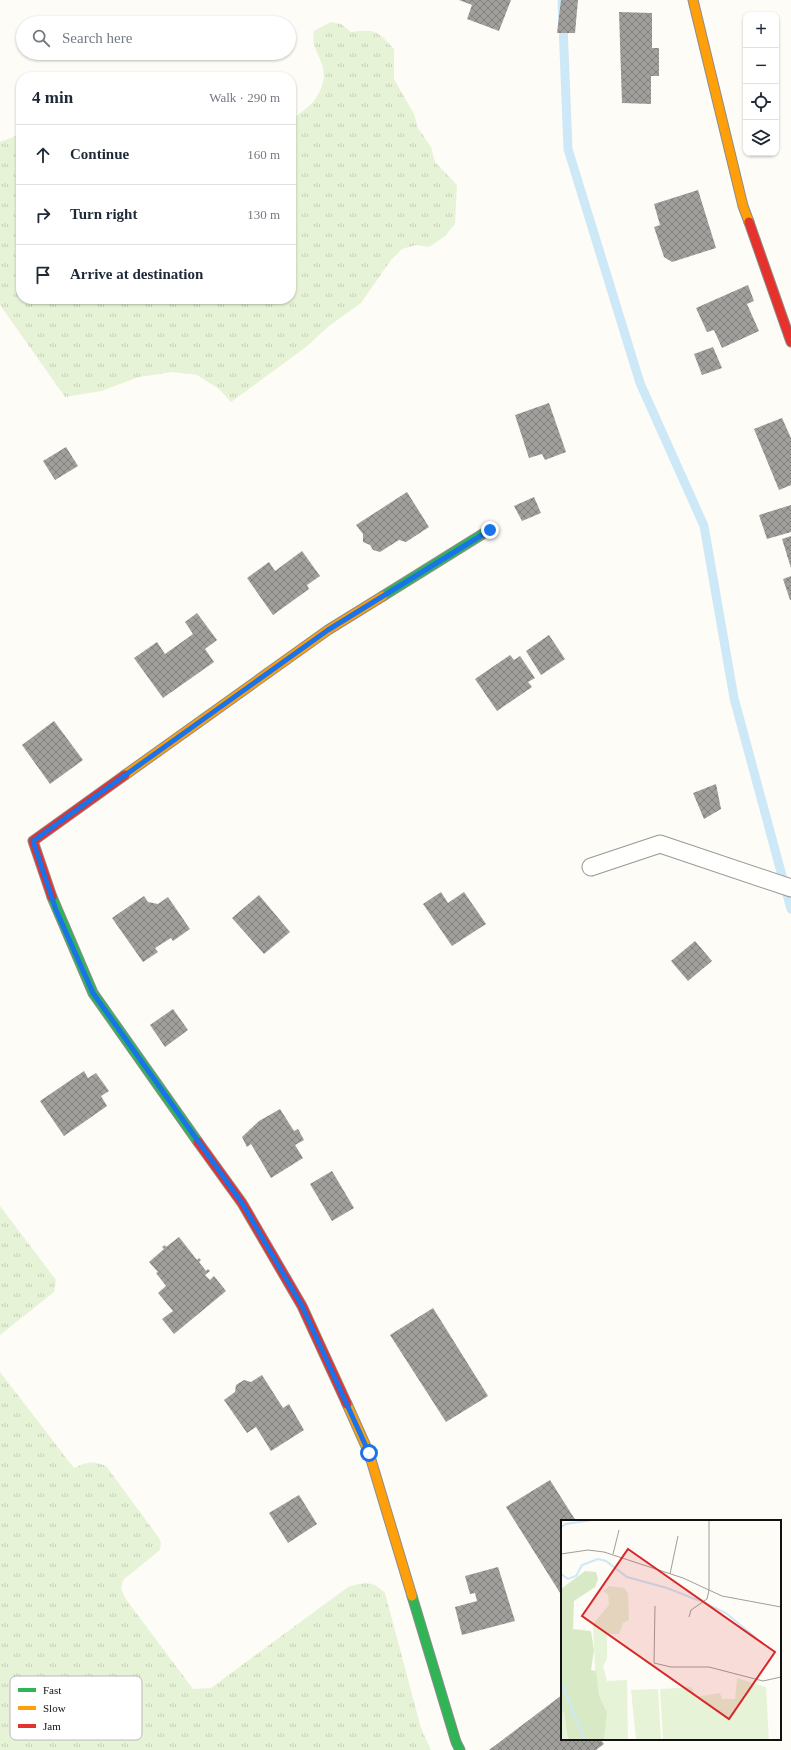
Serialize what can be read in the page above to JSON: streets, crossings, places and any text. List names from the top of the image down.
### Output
{
  "legend": ["Fast", "Slow", "Jam"],
  "page": {
    "map_buttons": ["+", "−"],
    "search": "Search here",
    "heading": ["4 min", "Walk · 290 m"],
    "list": [
      ["Continue", "160 m"],
      ["Turn right", "130 m"],
      "Arrive at destination"
    ]
  }
}
